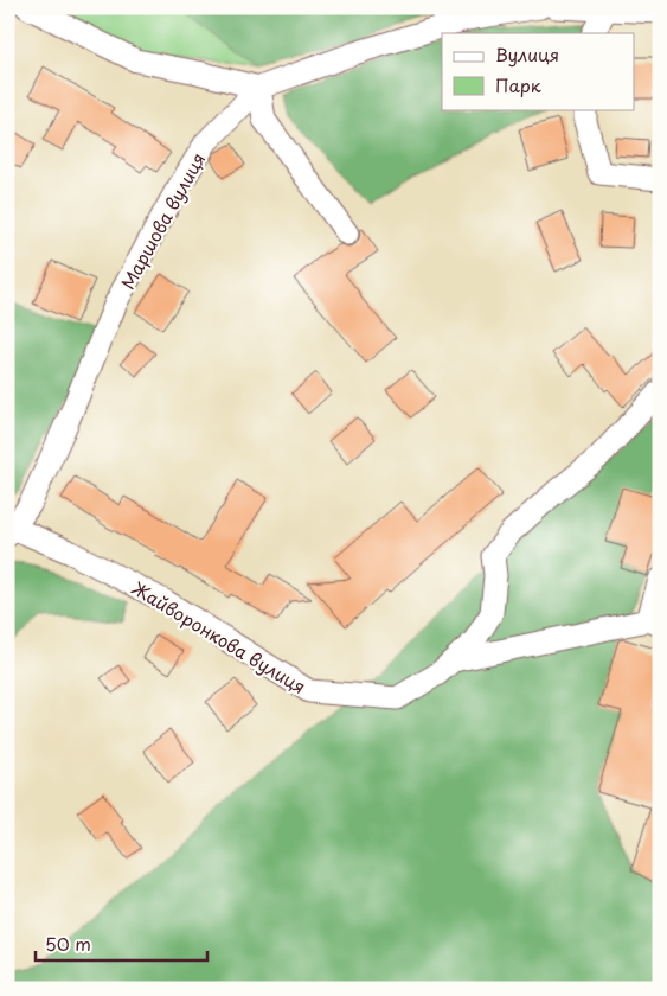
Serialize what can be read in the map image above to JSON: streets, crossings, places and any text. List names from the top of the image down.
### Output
{
  "streets": {
    "street": ["Маршова вулиця", "Жайворонкова вулиця"]
  },
  "crossings": [
    ["Маршова вулиця", "Жайворонкова вулиця"]
  ],
  "legend": ["Вулиця", "Парк"],
  "scale_bar": "50 m"
}
